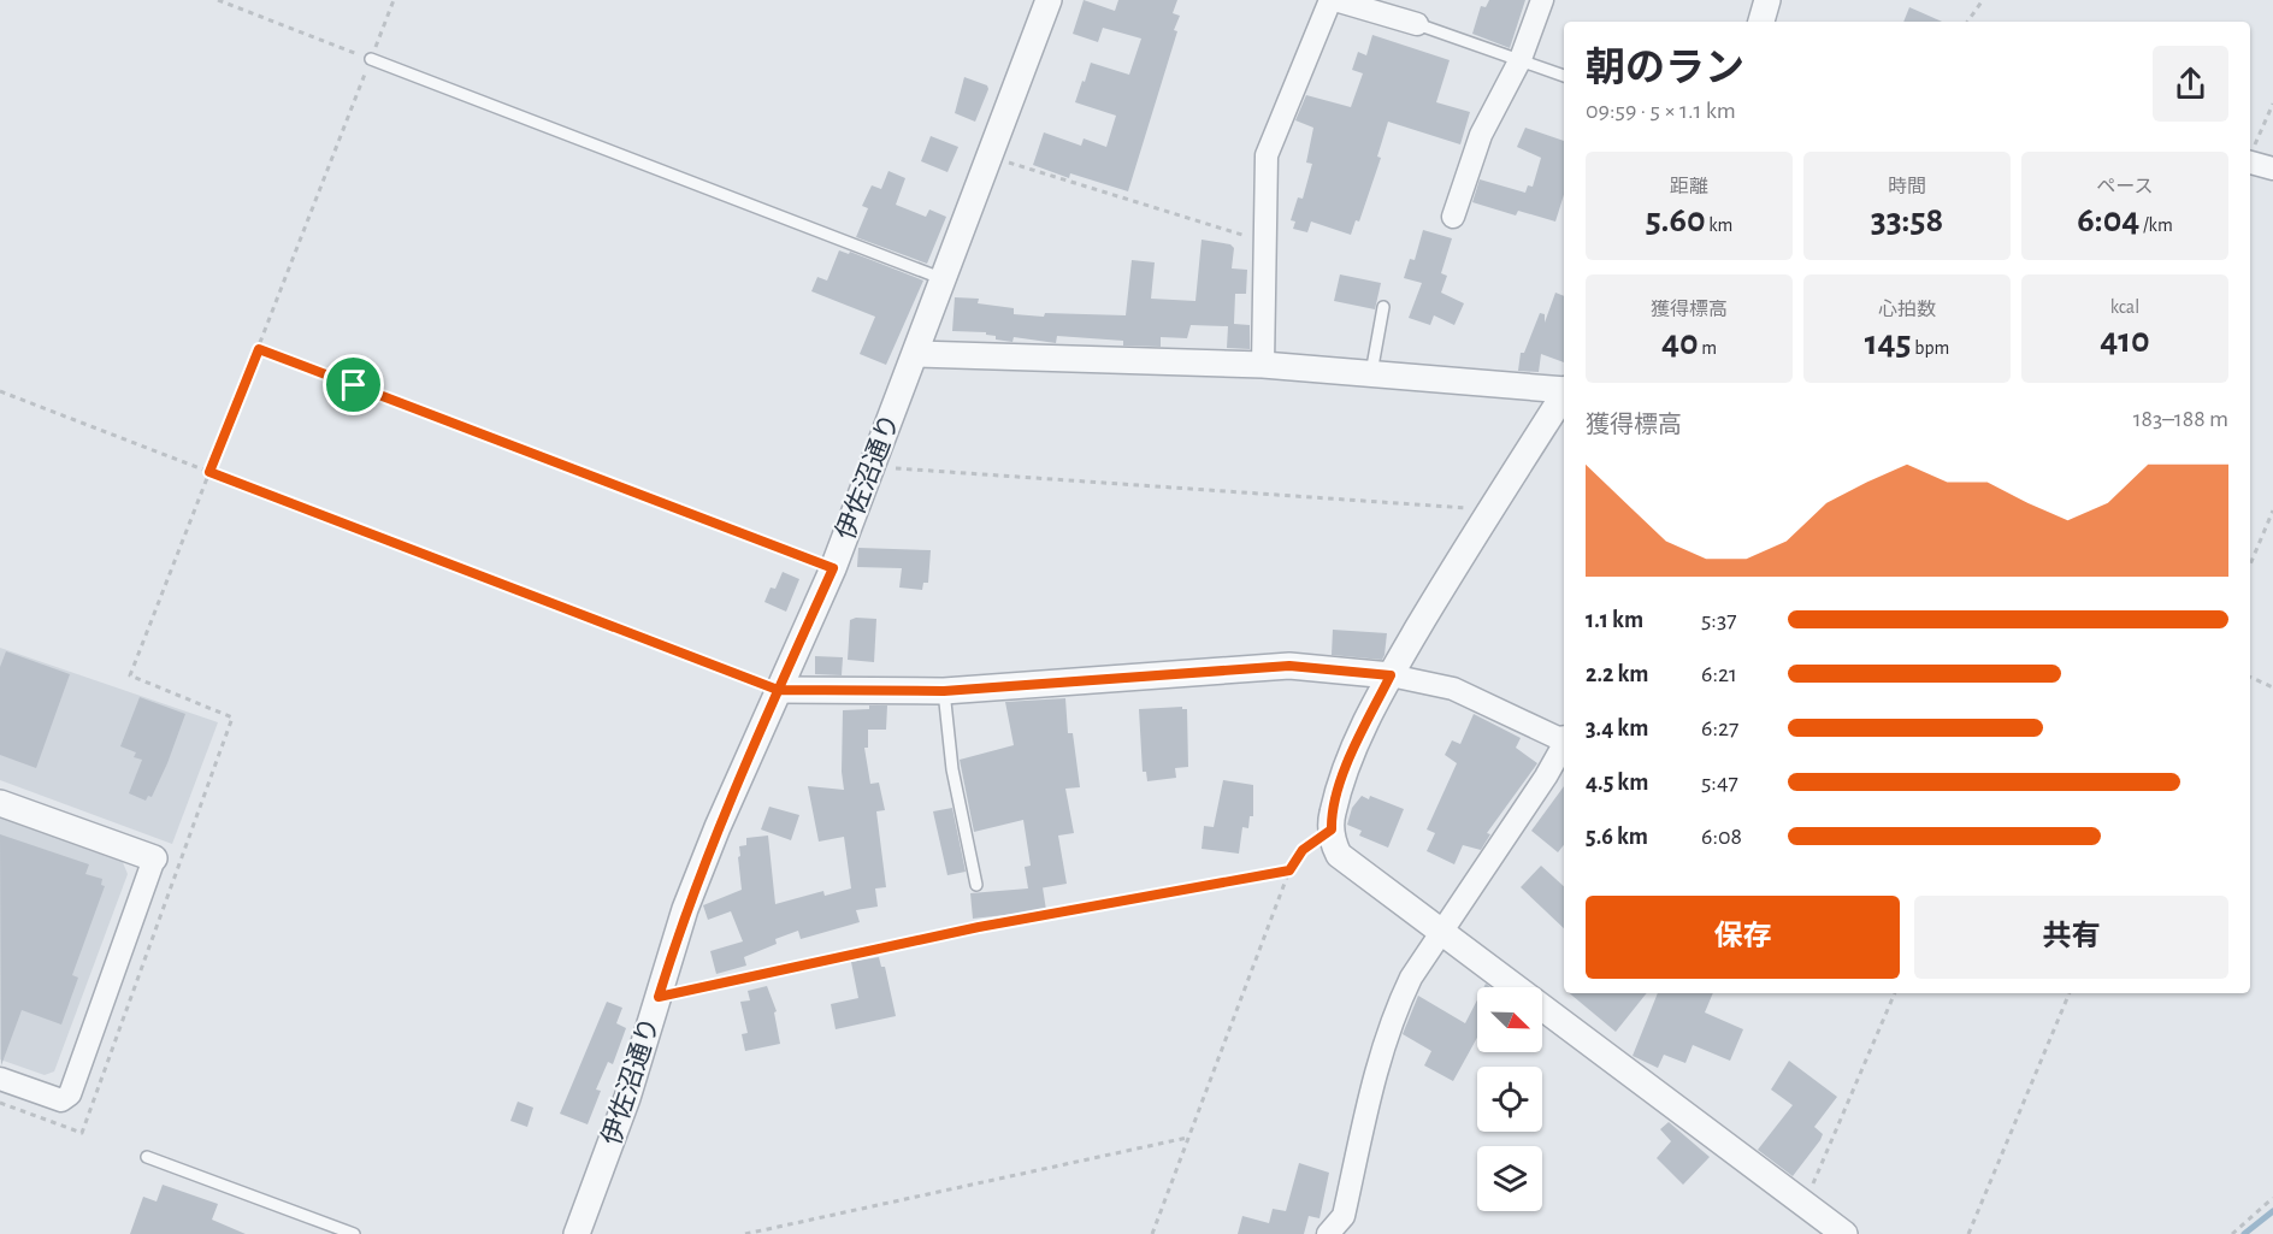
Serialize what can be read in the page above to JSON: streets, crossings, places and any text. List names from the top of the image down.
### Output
{
  "streets": {
    "street": ["伊佐沼通り"]
  },
  "north": "bottom right",
  "page": {
    "heading": ["朝のラン", "09:59 · 5 × 1.1 km"],
    "stats": [
      ["距離", "5.60 km"],
      ["時間", "33:58"],
      ["ペース", "6:04 /km"],
      ["獲得標高", "40 m"],
      ["心拍数", "145 bpm"],
      ["kcal", "410"]
    ],
    "chart": ["獲得標高", "183–188 m"],
    "list": [
      {
        "name": "1.1 km",
        "note": "5:37"
      },
      {
        "name": "2.2 km",
        "note": "6:21"
      },
      {
        "name": "3.4 km",
        "note": "6:27"
      },
      {
        "name": "4.5 km",
        "note": "5:47"
      },
      {
        "name": "5.6 km",
        "note": "6:08"
      }
    ],
    "buttons": ["保存", "共有"]
  }
}
